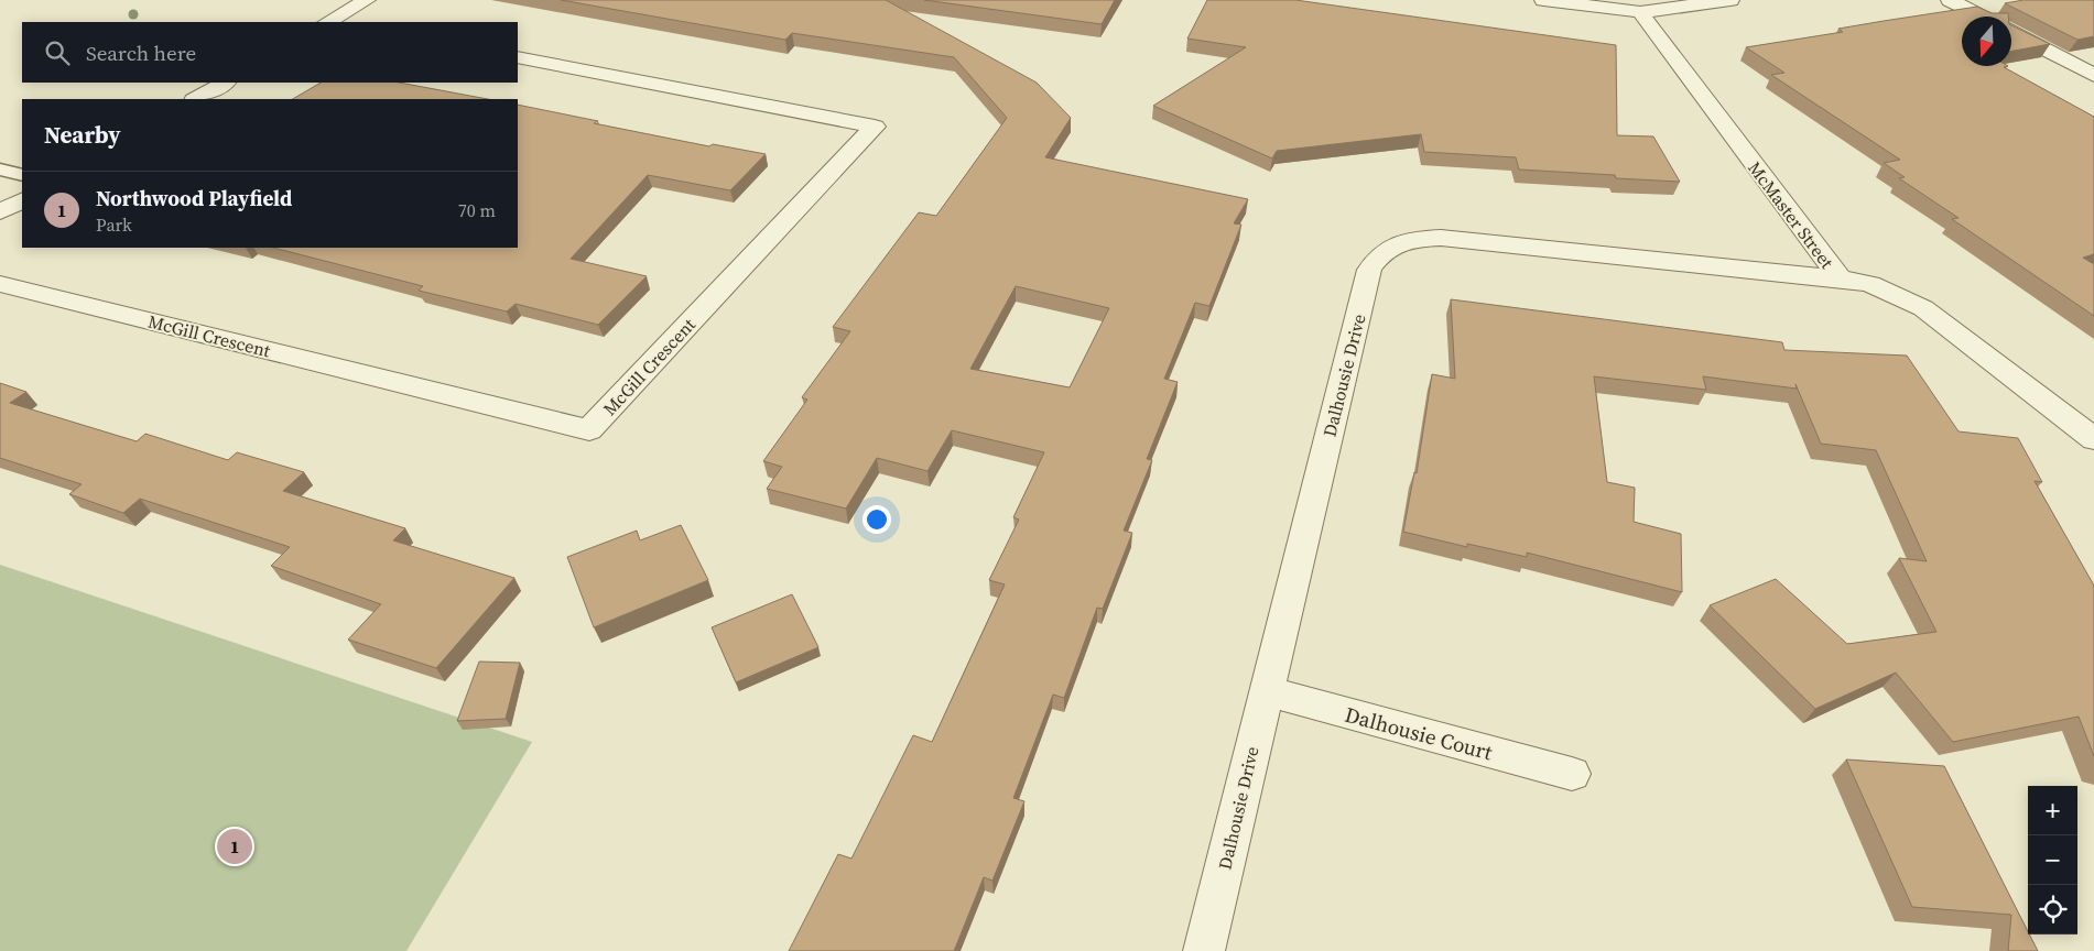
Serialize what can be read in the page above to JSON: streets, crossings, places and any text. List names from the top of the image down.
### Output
{
  "streets": {
    "street": [
      "McMaster Street",
      "McGill Crescent",
      "Dalhousie Drive",
      "Dalhousie Court"
    ]
  },
  "crossings": [
    ["McMaster Street", "Dalhousie Drive"],
    ["Dalhousie Drive", "Dalhousie Court"]
  ],
  "north": "bottom",
  "page": {
    "search": "Search here",
    "heading": "Nearby",
    "list": [
      {
        "mark": "1",
        "name": "Northwood Playfield",
        "note": "Park",
        "value": "70 m"
      }
    ],
    "map_buttons": ["+", "−"],
    "pins": "1"
  }
}
